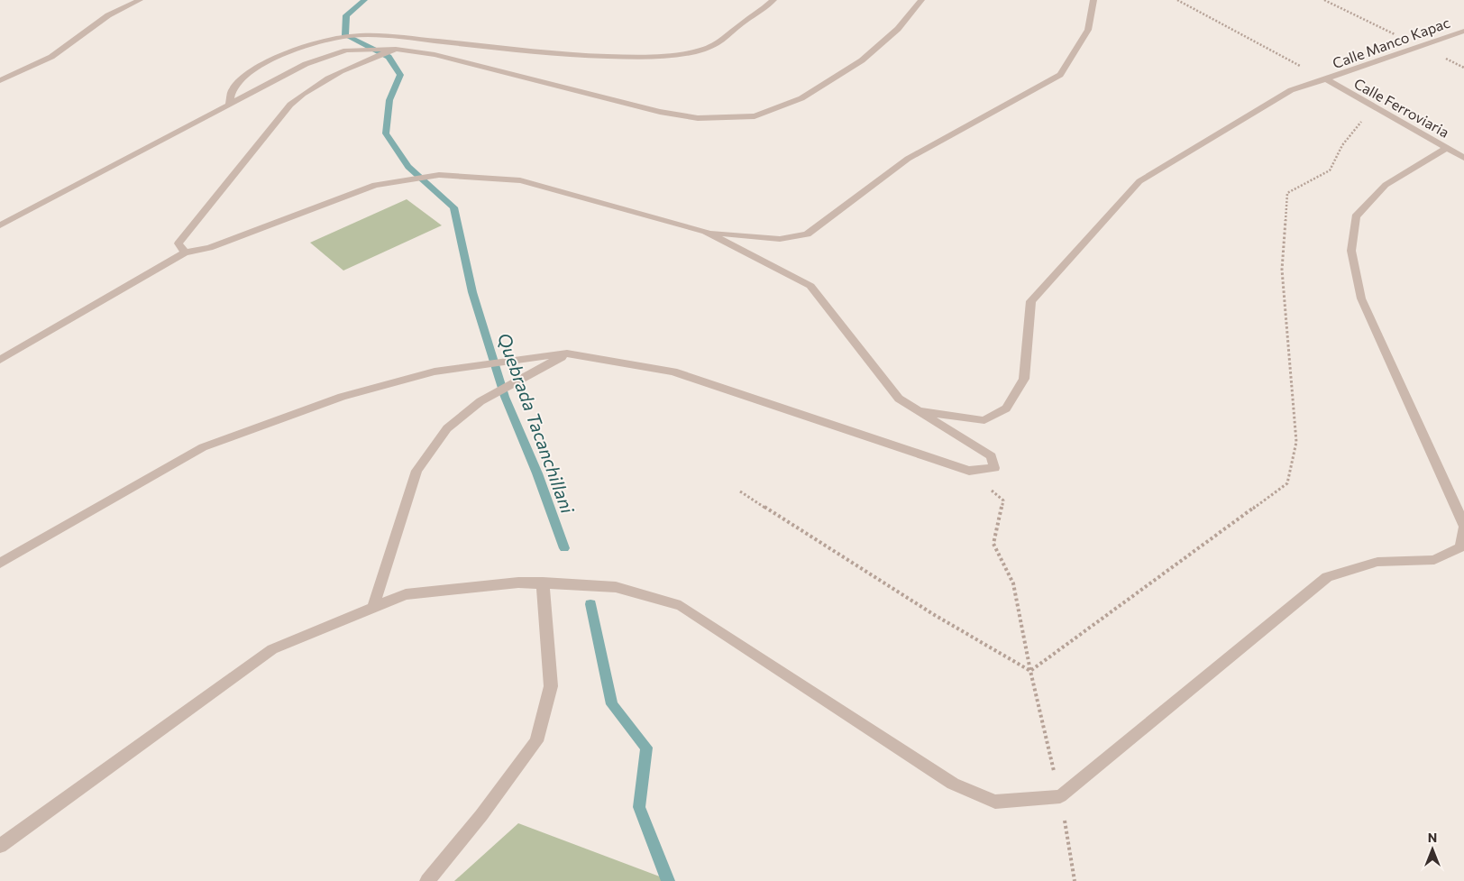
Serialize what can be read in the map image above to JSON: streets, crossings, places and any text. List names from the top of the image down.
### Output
{
  "streets": {
    "street": ["Calle Manco Kapac", "Calle Ferroviaria"]
  },
  "crossings": [
    ["Calle Manco Kapac", "Calle Ferroviaria"]
  ],
  "water": ["Quebrada Tacanchillani"],
  "north": "top"
}
